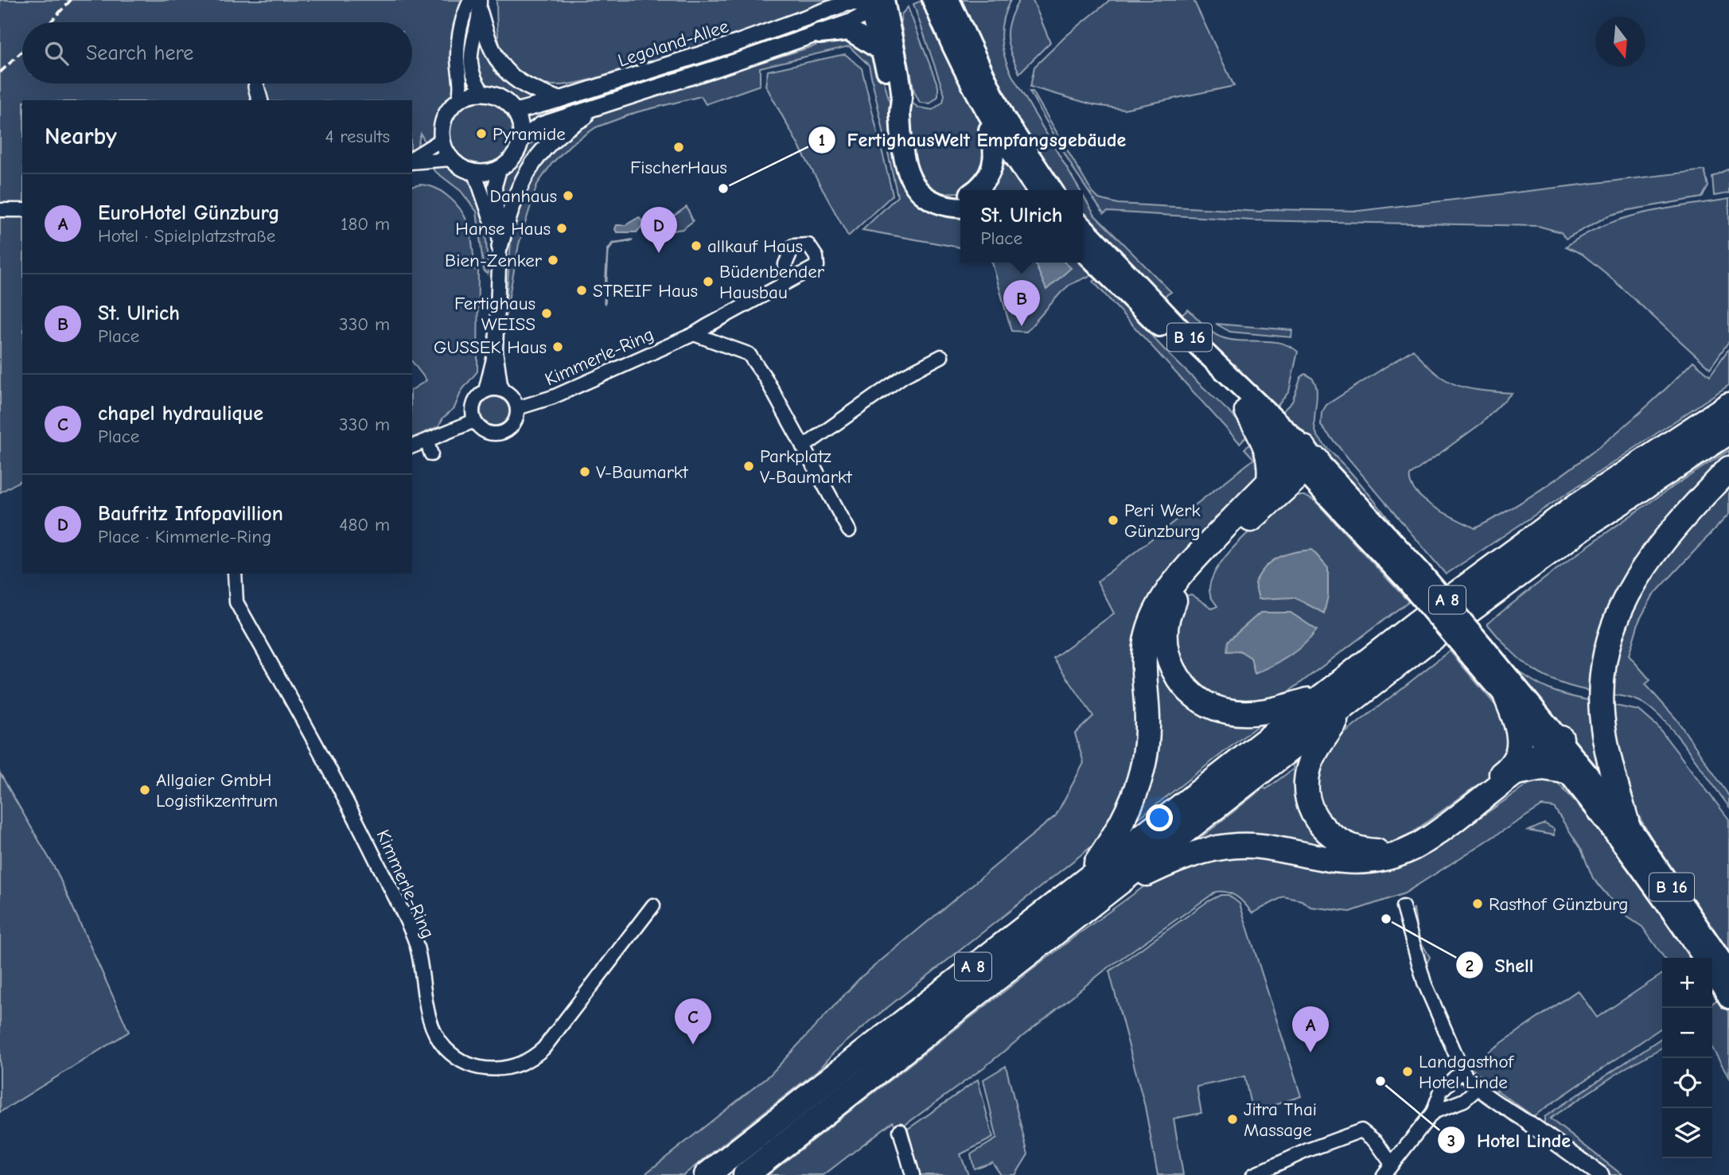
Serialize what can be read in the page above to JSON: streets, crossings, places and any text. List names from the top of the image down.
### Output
{
  "streets": {
    "highway": ["A 8"],
    "main road": ["B 16"],
    "street": ["Legoland-Allee", "Kimmerle-Ring"]
  },
  "places": [
    "Pyramide",
    "FischerHaus",
    "FertighausWelt Empfangsgebäude",
    "Danhaus",
    "Hanse Haus",
    "allkauf Haus",
    "Bien-Zenker",
    "Büdenbender Hausbau",
    "STREIF Haus",
    "Fertighaus WEISS",
    "GUSSEK Haus",
    "Parkplatz V-Baumarkt",
    "V-Baumarkt",
    "Peri Werk Günzburg",
    "Allgaier GmbH Logistikzentrum",
    "Rasthof Günzburg",
    "Shell",
    "Landgasthof Hotel Linde",
    "Hotel Linde",
    "Jitra Thai Massage"
  ],
  "north": "bottom",
  "page": {
    "search": "Search here",
    "heading": ["Nearby", "4 results"],
    "list": [
      {
        "mark": "A",
        "name": "EuroHotel Günzburg",
        "note": "Hotel · Spielplatzstraße",
        "value": "180 m"
      },
      {
        "mark": "B",
        "name": "St. Ulrich",
        "note": "Place",
        "value": "330 m"
      },
      {
        "mark": "C",
        "name": "chapel hydraulique",
        "note": "Place",
        "value": "330 m"
      },
      {
        "mark": "D",
        "name": "Baufritz Infopavillion",
        "note": "Place · Kimmerle-Ring",
        "value": "480 m"
      }
    ],
    "popup": ["St. Ulrich", "Place"],
    "pins": [
      "D",
      "B",
      "C",
      "A"
    ],
    "map_buttons": ["+", "−"]
  }
}
